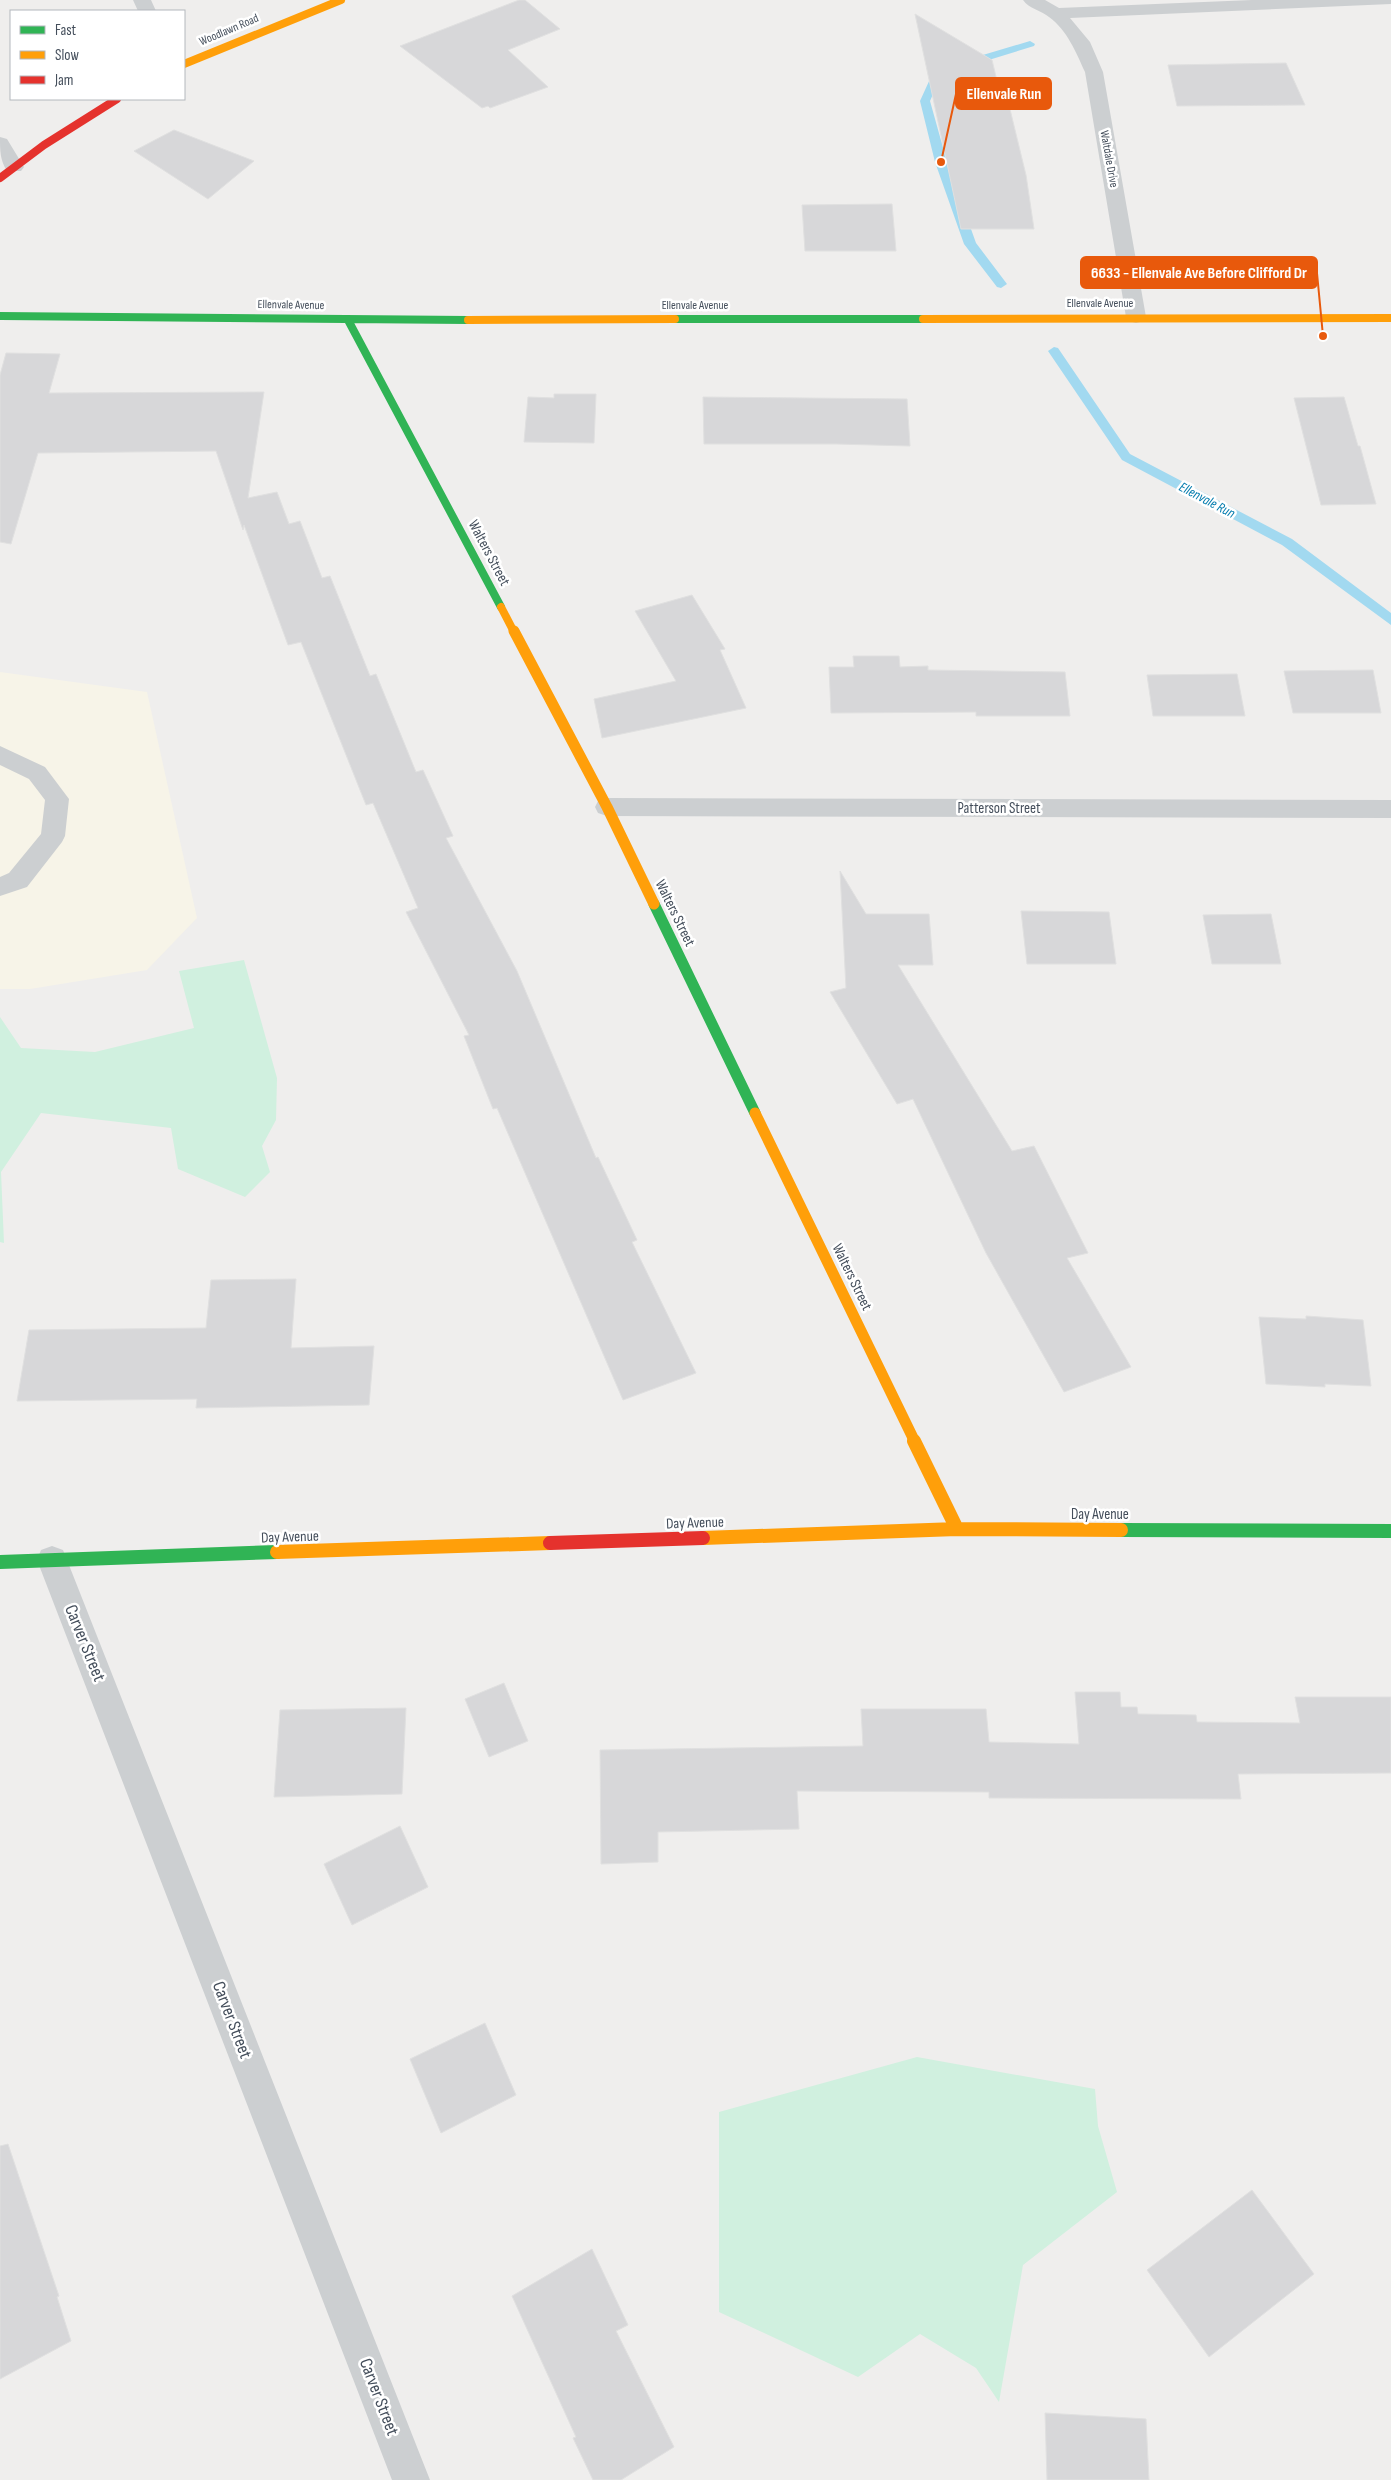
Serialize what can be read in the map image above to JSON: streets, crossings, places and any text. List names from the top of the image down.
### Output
{
  "streets": {
    "street": [
      "Woodlawn Road",
      "Waltdale Drive",
      "Ellenvale Avenue",
      "Walters Street",
      "Patterson Street",
      "Day Avenue",
      "Carver Street"
    ]
  },
  "crossings": [
    ["Waltdale Drive", "Ellenvale Avenue"],
    ["Ellenvale Avenue", "Walters Street"],
    ["Walters Street", "Patterson Street"],
    ["Walters Street", "Day Avenue"],
    ["Day Avenue", "Carver Street"]
  ],
  "water": ["Ellenvale Run"],
  "places": ["Ellenvale Run", "6633 - Ellenvale Ave Before Clifford Dr"],
  "legend": ["Fast", "Slow", "Jam"]
}
